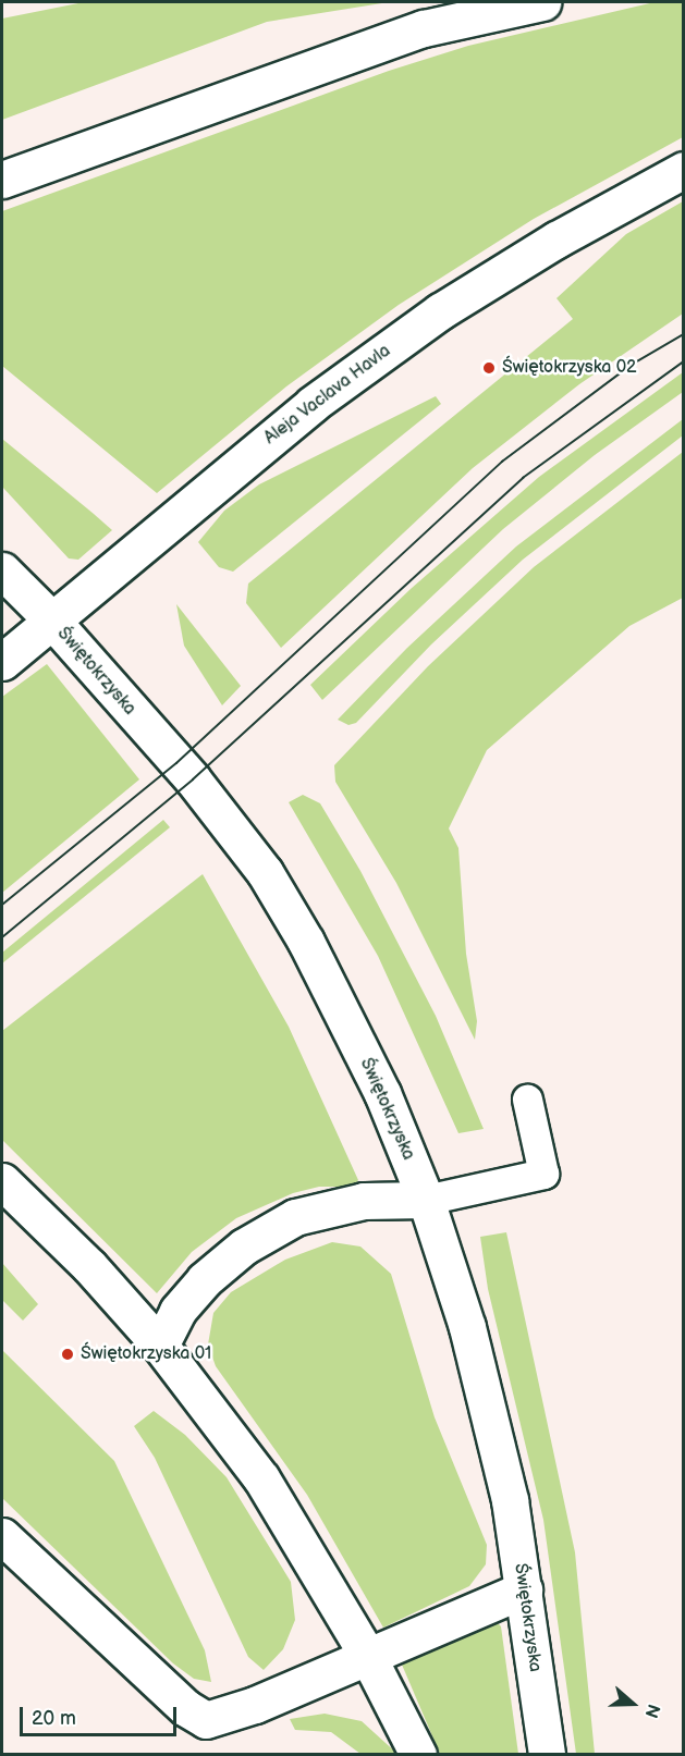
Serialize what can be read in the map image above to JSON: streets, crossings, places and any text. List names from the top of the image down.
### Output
{
  "streets": {
    "main road": ["Aleja Vaclava Havla", "Świętokrzyska"]
  },
  "crossings": [
    ["Aleja Vaclava Havla", "Świętokrzyska"]
  ],
  "places": ["Świętokrzyska 02", "Świętokrzyska 01"],
  "scale_bar": "20 m",
  "north": "right"
}
